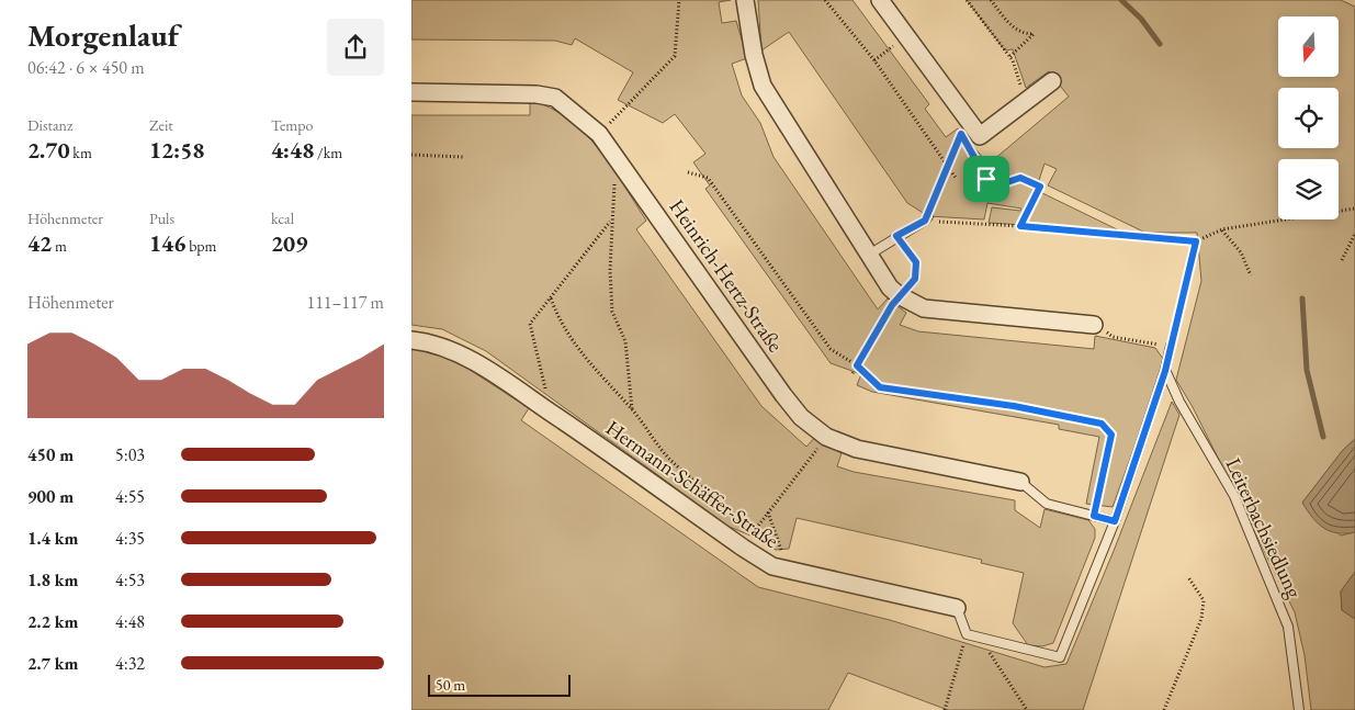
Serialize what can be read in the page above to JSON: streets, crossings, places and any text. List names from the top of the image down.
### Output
{
  "streets": {
    "street": ["Heinrich-Hertz-Straße", "Hermann-Schäffer-Straße"],
    "lane": ["Leiterbachsiedlung"]
  },
  "scale_bar": "50 m",
  "north": "bottom",
  "page": {
    "heading": ["Morgenlauf", "06:42 · 6 × 450 m"],
    "stats": [
      ["Distanz", "2.70 km"],
      ["Zeit", "12:58"],
      ["Tempo", "4:48 /km"],
      ["Höhenmeter", "42 m"],
      ["Puls", "146 bpm"],
      ["kcal", "209"]
    ],
    "chart": ["Höhenmeter", "111–117 m"],
    "list": [
      {
        "name": "450 m",
        "note": "5:03"
      },
      {
        "name": "900 m",
        "note": "4:55"
      },
      {
        "name": "1.4 km",
        "note": "4:35"
      },
      {
        "name": "1.8 km",
        "note": "4:53"
      },
      {
        "name": "2.2 km",
        "note": "4:48"
      },
      {
        "name": "2.7 km",
        "note": "4:32"
      }
    ],
    "scale": "50 m"
  }
}
